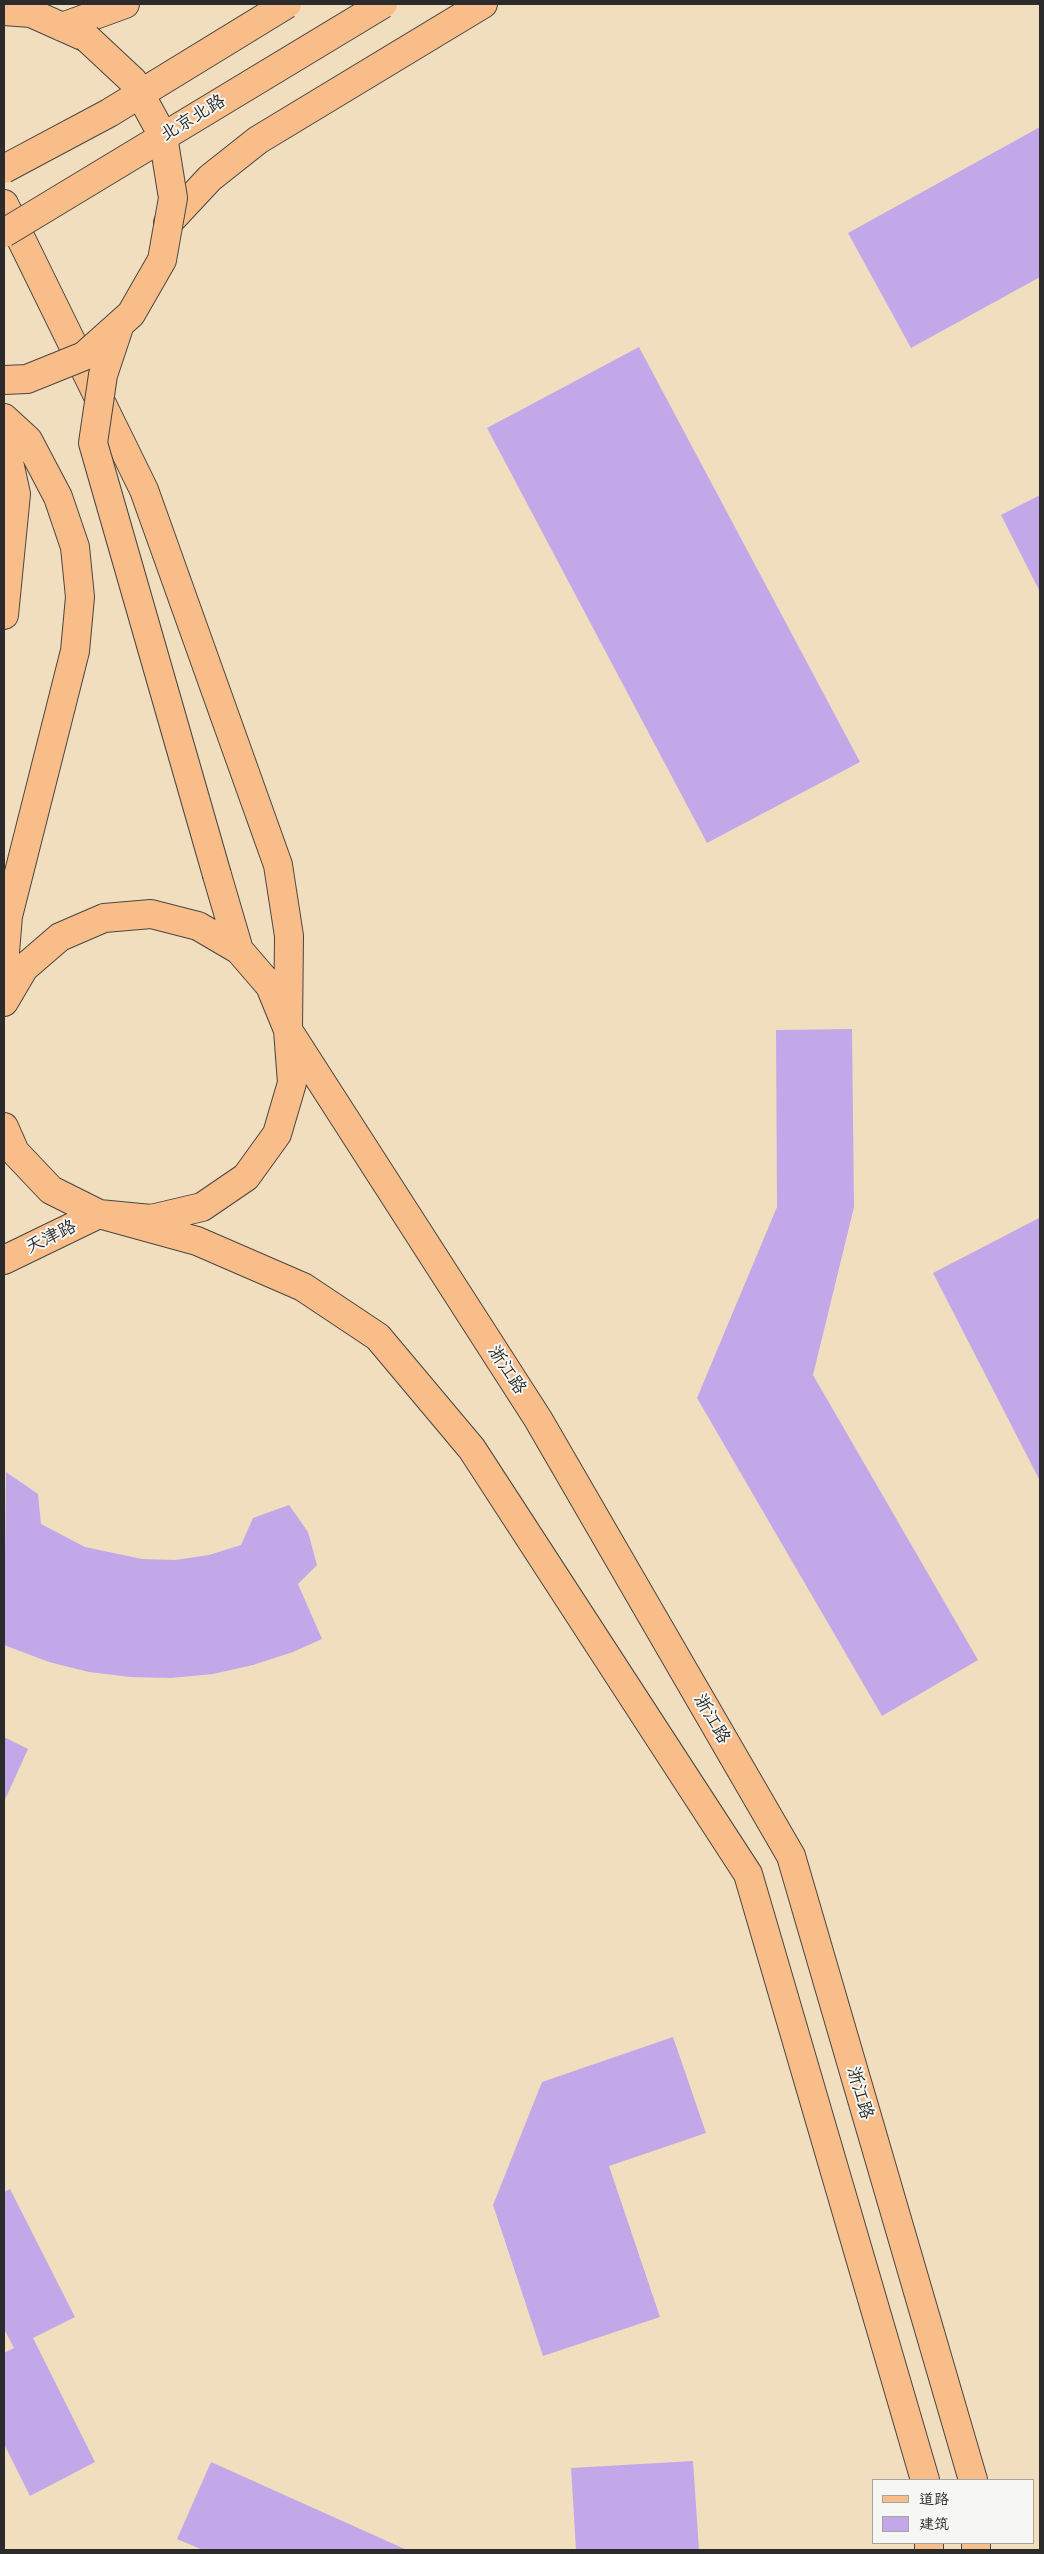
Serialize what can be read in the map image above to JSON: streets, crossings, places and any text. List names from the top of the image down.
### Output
{
  "streets": {
    "main road": ["北京北路", "天津路", "浙江路"]
  },
  "legend": ["道路", "建筑"]
}
